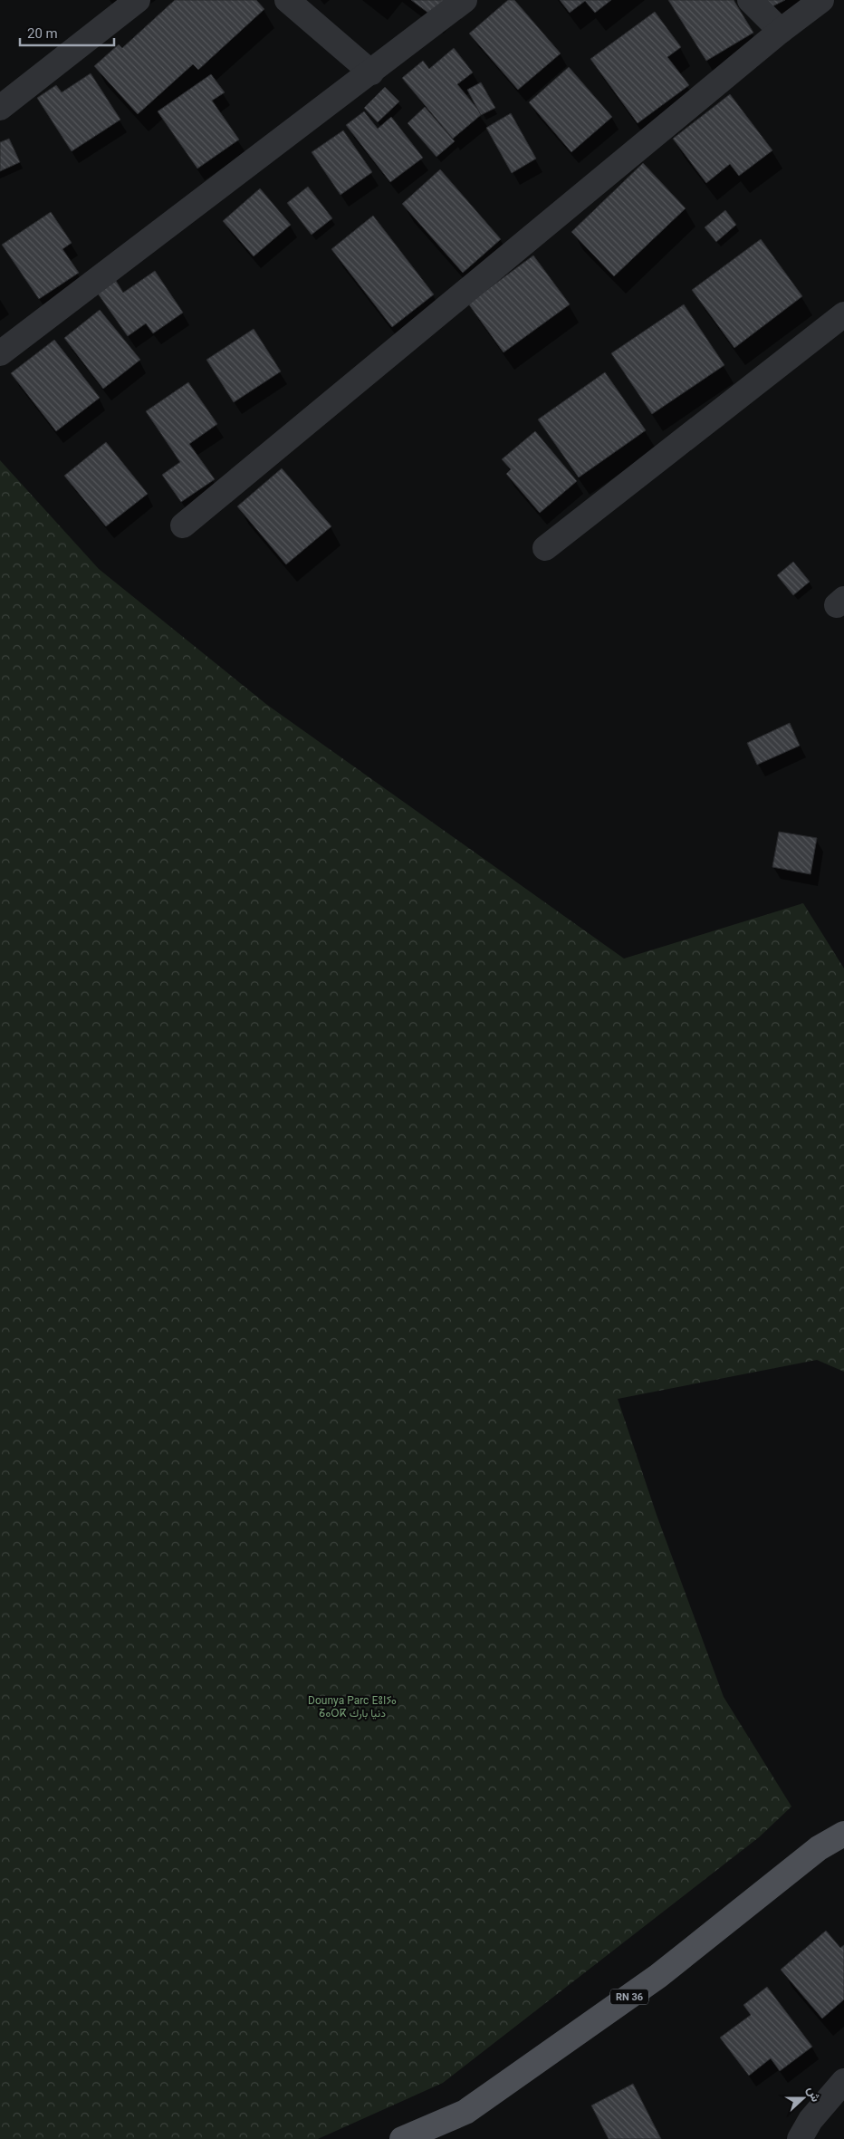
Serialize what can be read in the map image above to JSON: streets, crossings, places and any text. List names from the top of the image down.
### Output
{
  "streets": {
    "main road": ["RN 36"]
  },
  "parks": ["Dounya Parc ⴹⵓⵏⵢⴰ ⵒⴰⵔⴽ دنيا بارك"],
  "scale_bar": "20 m",
  "north": "right"
}
